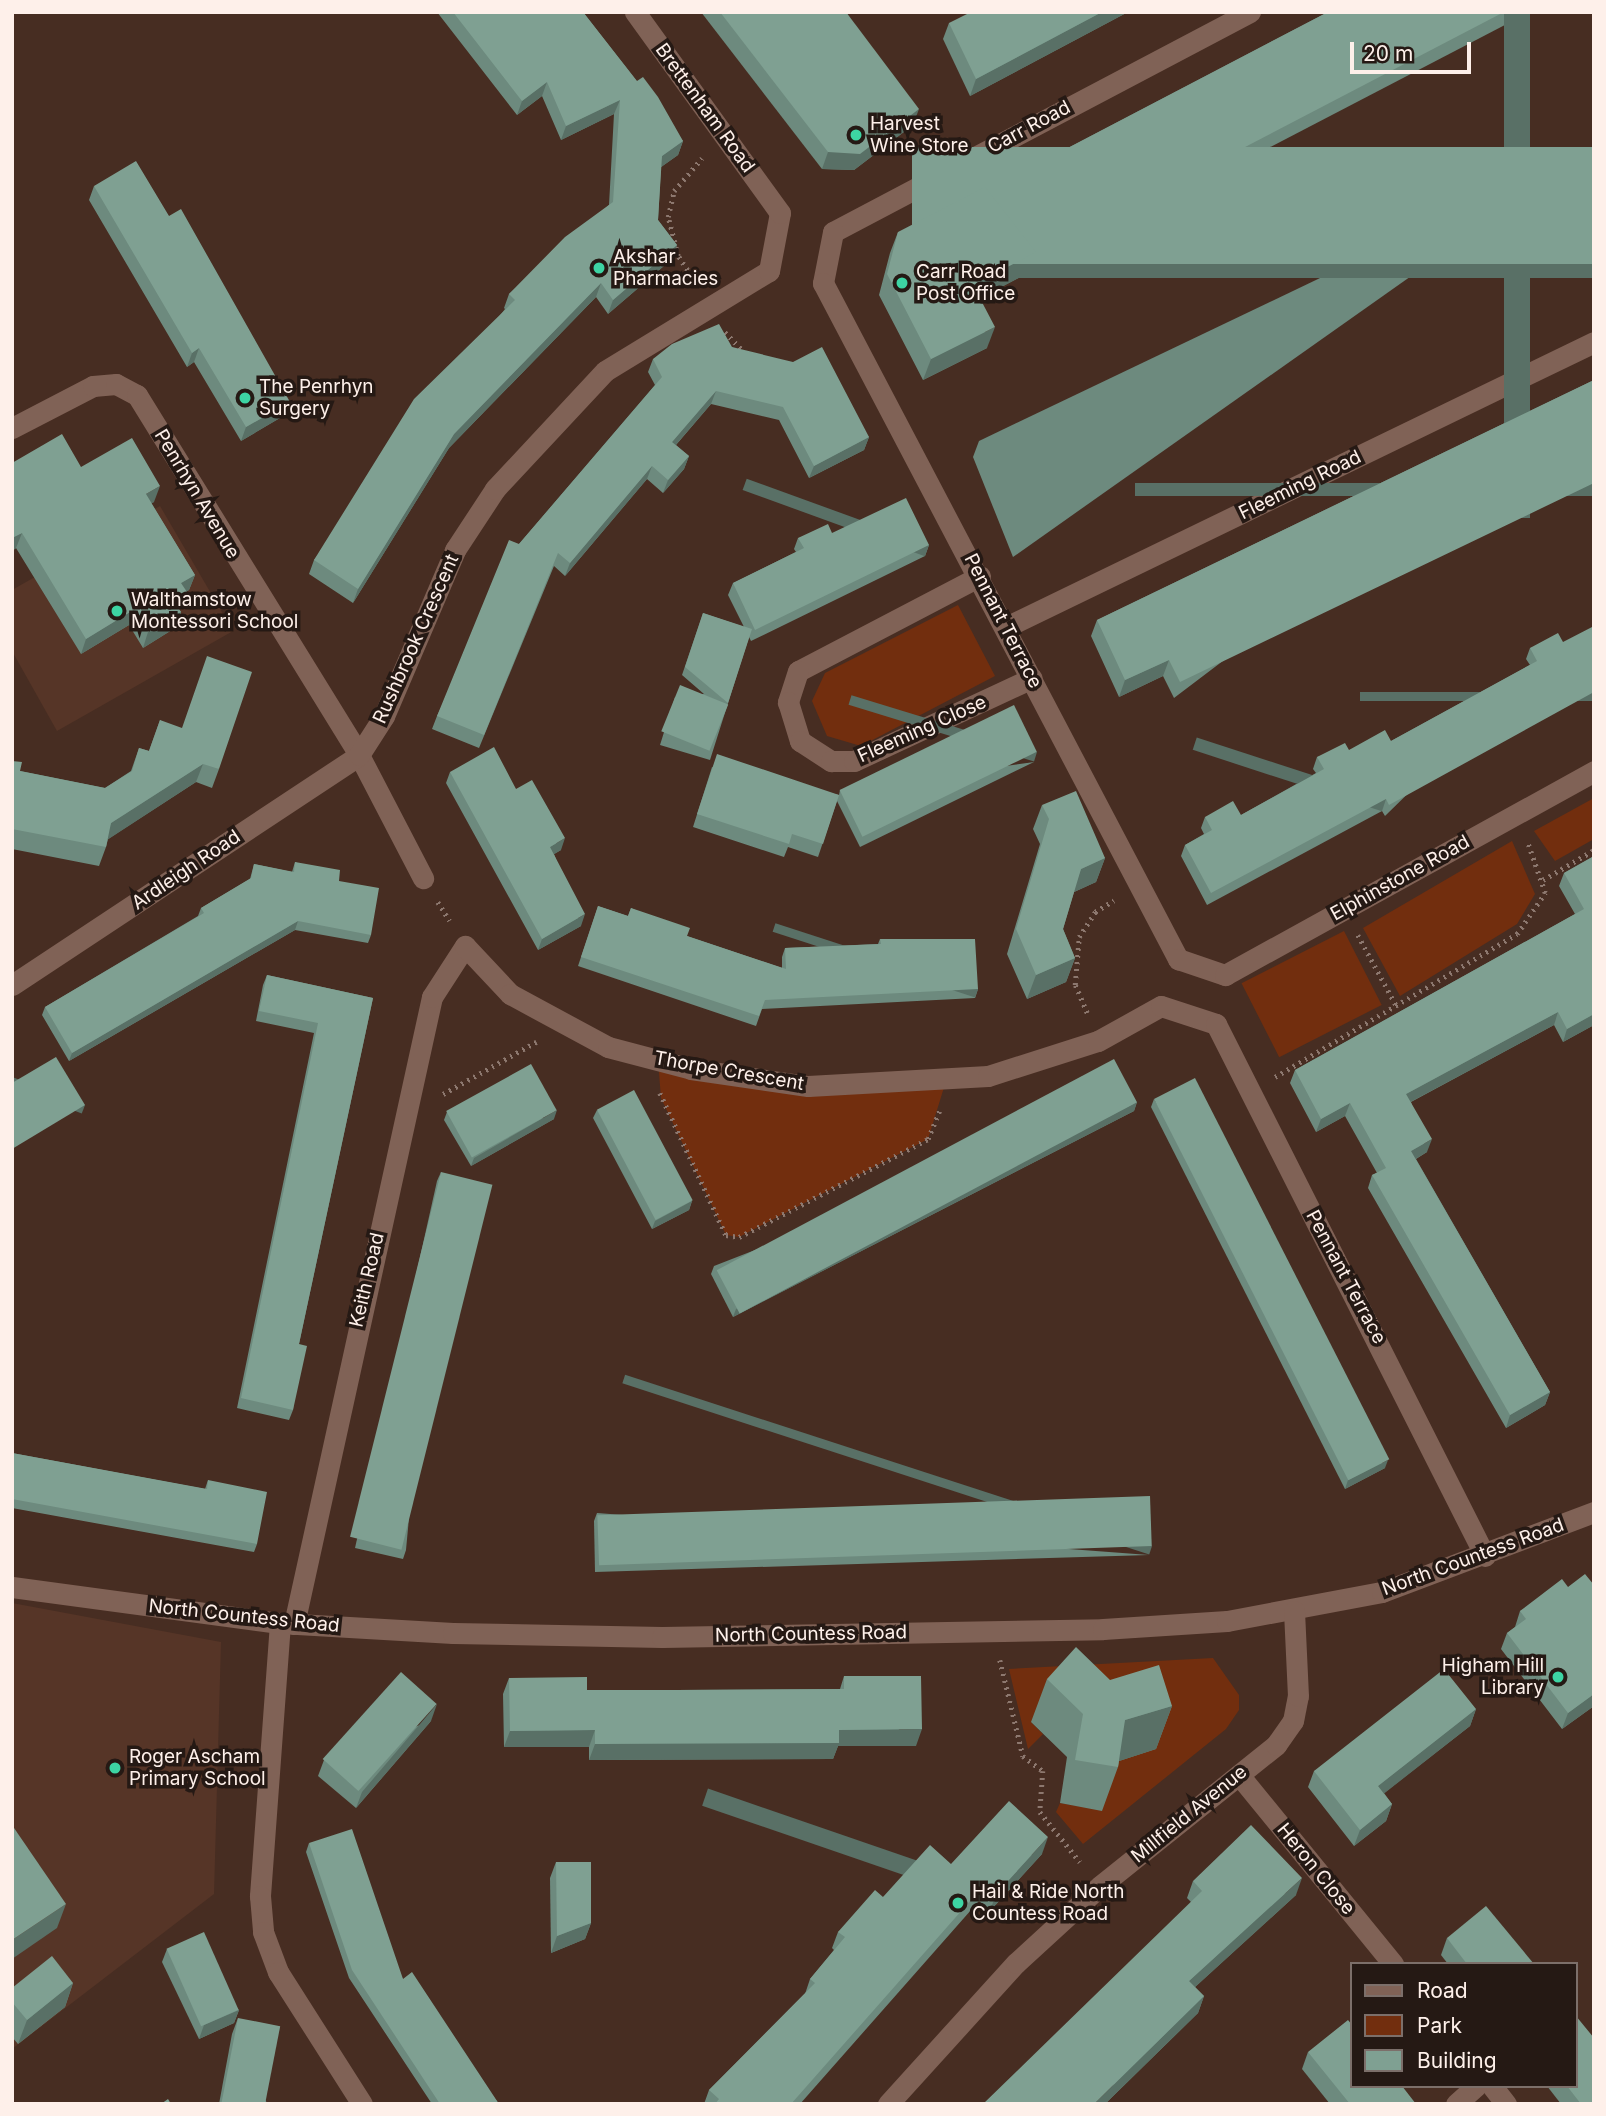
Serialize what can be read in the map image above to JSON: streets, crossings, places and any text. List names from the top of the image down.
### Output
{
  "streets": {
    "street": [
      "Brettenham Road",
      "Carr Road",
      "Fleeming Road",
      "Penrhyn Avenue",
      "Pennant Terrace",
      "Rushbrook Crescent",
      "Fleeming Close",
      "Ardleigh Road",
      "Elphinstone Road",
      "Thorpe Crescent",
      "Keith Road",
      "North Countess Road",
      "Millfield Avenue",
      "Heron Close"
    ]
  },
  "crossings": [
    ["Brettenham Road", "Rushbrook Crescent"],
    ["Carr Road", "Pennant Terrace"],
    ["Fleeming Road", "Pennant Terrace"],
    ["Penrhyn Avenue", "Rushbrook Crescent"],
    ["Penrhyn Avenue", "Ardleigh Road"],
    ["Pennant Terrace", "Fleeming Close"],
    ["Pennant Terrace", "Elphinstone Road"],
    ["Pennant Terrace", "Thorpe Crescent"],
    ["Pennant Terrace", "North Countess Road"],
    ["Rushbrook Crescent", "Ardleigh Road"],
    ["Thorpe Crescent", "Keith Road"],
    ["Keith Road", "North Countess Road"],
    ["North Countess Road", "Millfield Avenue"],
    ["Millfield Avenue", "Heron Close"]
  ],
  "places": [
    "Harvest Wine Store",
    "Akshar Pharmacies",
    "Carr Road Post Office",
    "The Penrhyn Surgery",
    "Walthamstow Montessori School",
    "Higham Hill Library",
    "Roger Ascham Primary School",
    "Hail & Ride North Countess Road"
  ],
  "legend": ["Road", "Park", "Building"],
  "scale_bar": "20 m"
}
